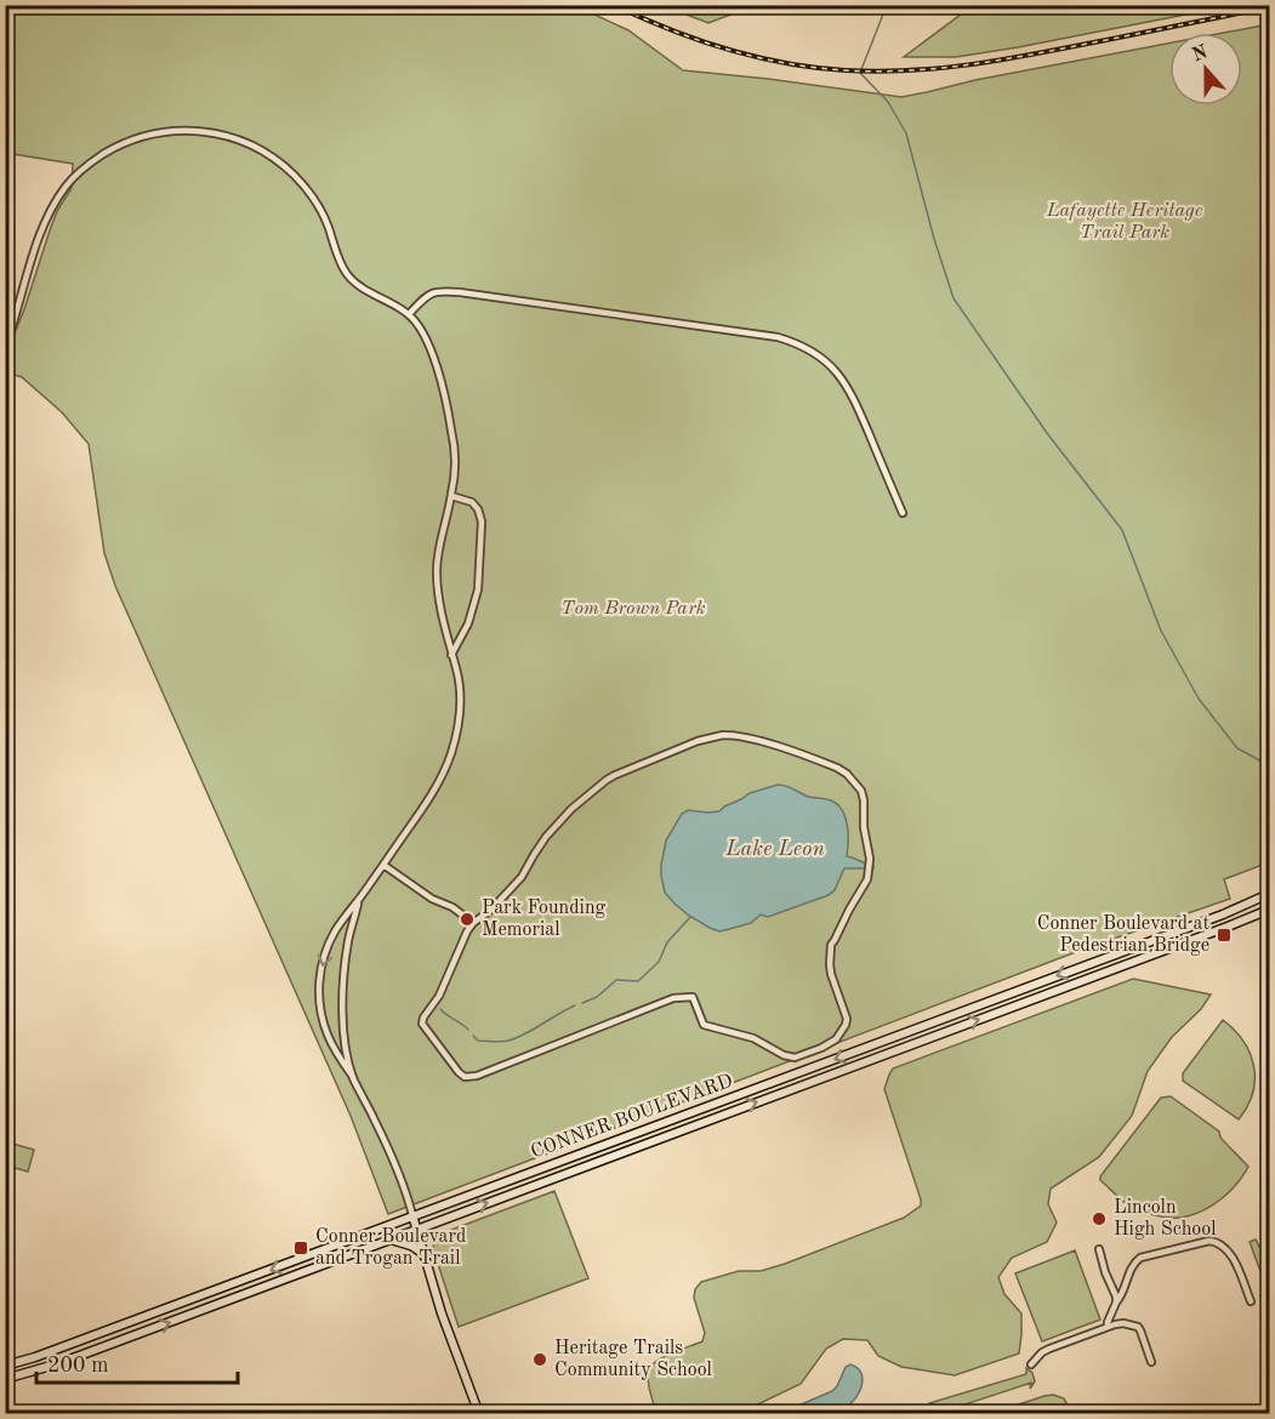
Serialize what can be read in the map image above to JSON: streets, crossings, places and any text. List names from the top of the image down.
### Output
{
  "streets": {
    "main road": ["CONNER BOULEVARD"]
  },
  "water": ["Lake Leon"],
  "parks": ["Lafayette Heritage Trail Park", "Tom Brown Park"],
  "places": {
    "other": ["Park Founding Memorial", "Lincoln High School", "Heritage Trails Community School"],
    "transit": ["Conner Boulevard at Pedestrian Bridge", "Conner Boulevard and Trogan Trail"]
  },
  "scale_bar": "200 m",
  "north": "top"
}
